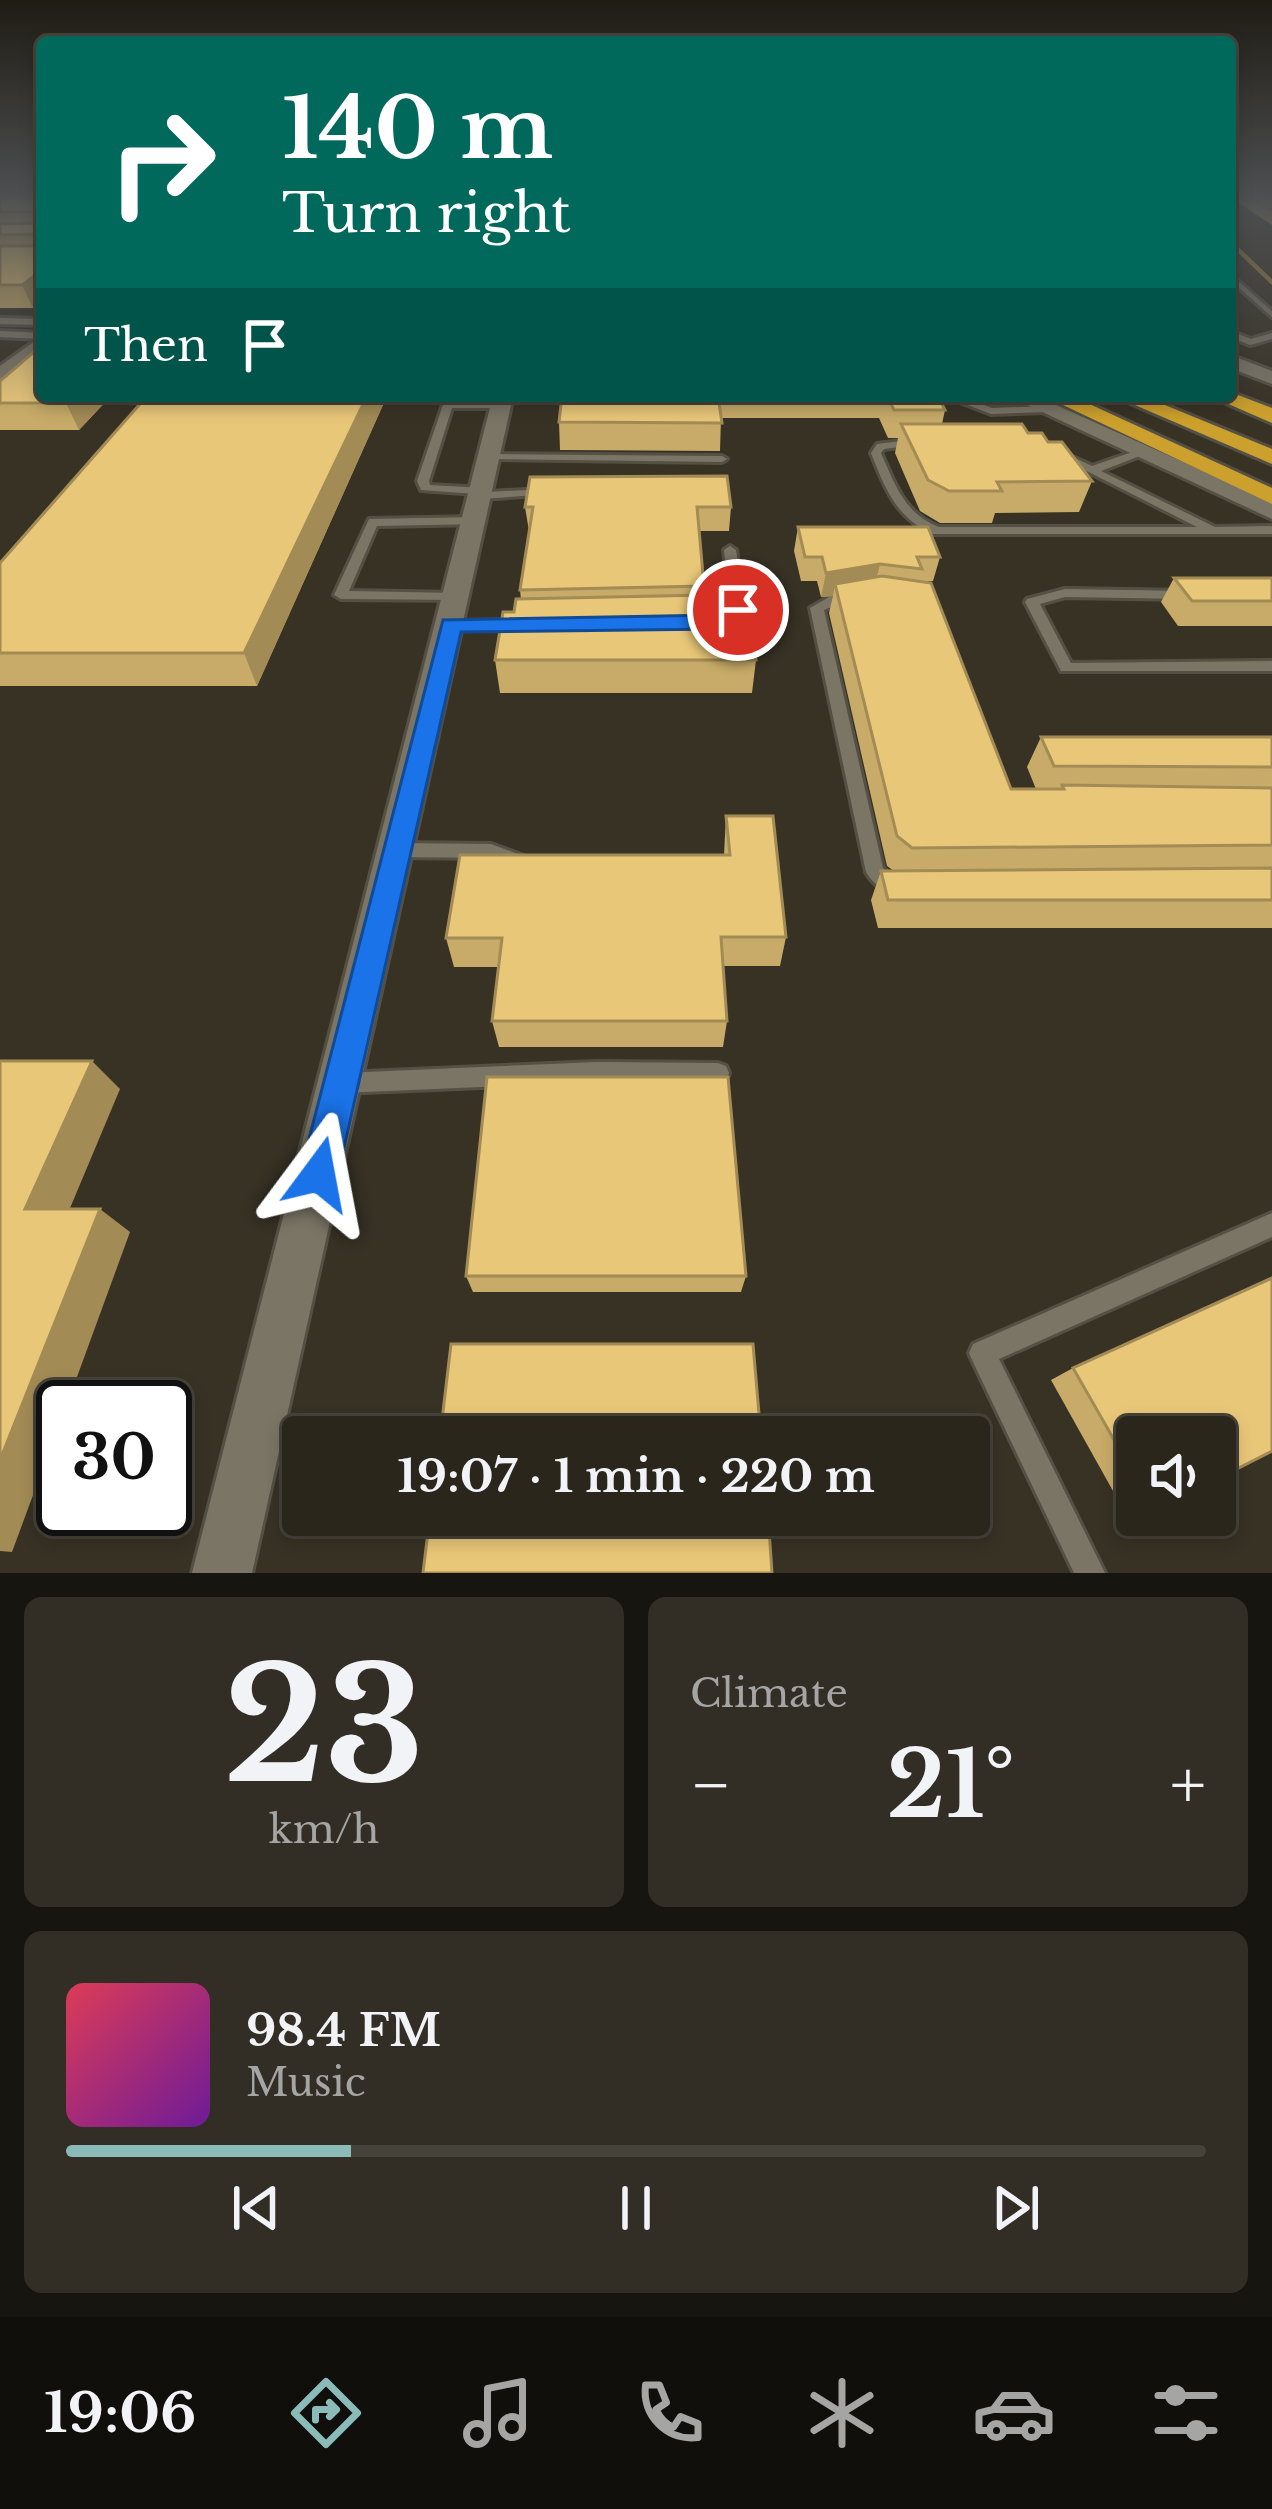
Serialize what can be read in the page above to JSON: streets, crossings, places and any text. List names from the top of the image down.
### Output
{
  "page": {
    "turn": ["140 m", "Turn right"],
    "then": "Then",
    "limit": "30",
    "trip": "19:07 · 1 min · 220 m",
    "tile": [
      ["23", "km/h"],
      "Climate"
    ],
    "heat": ["−", "21°", "+"],
    "song": ["98.4 FM", "Music"],
    "tabs": "19:06"
  }
}
